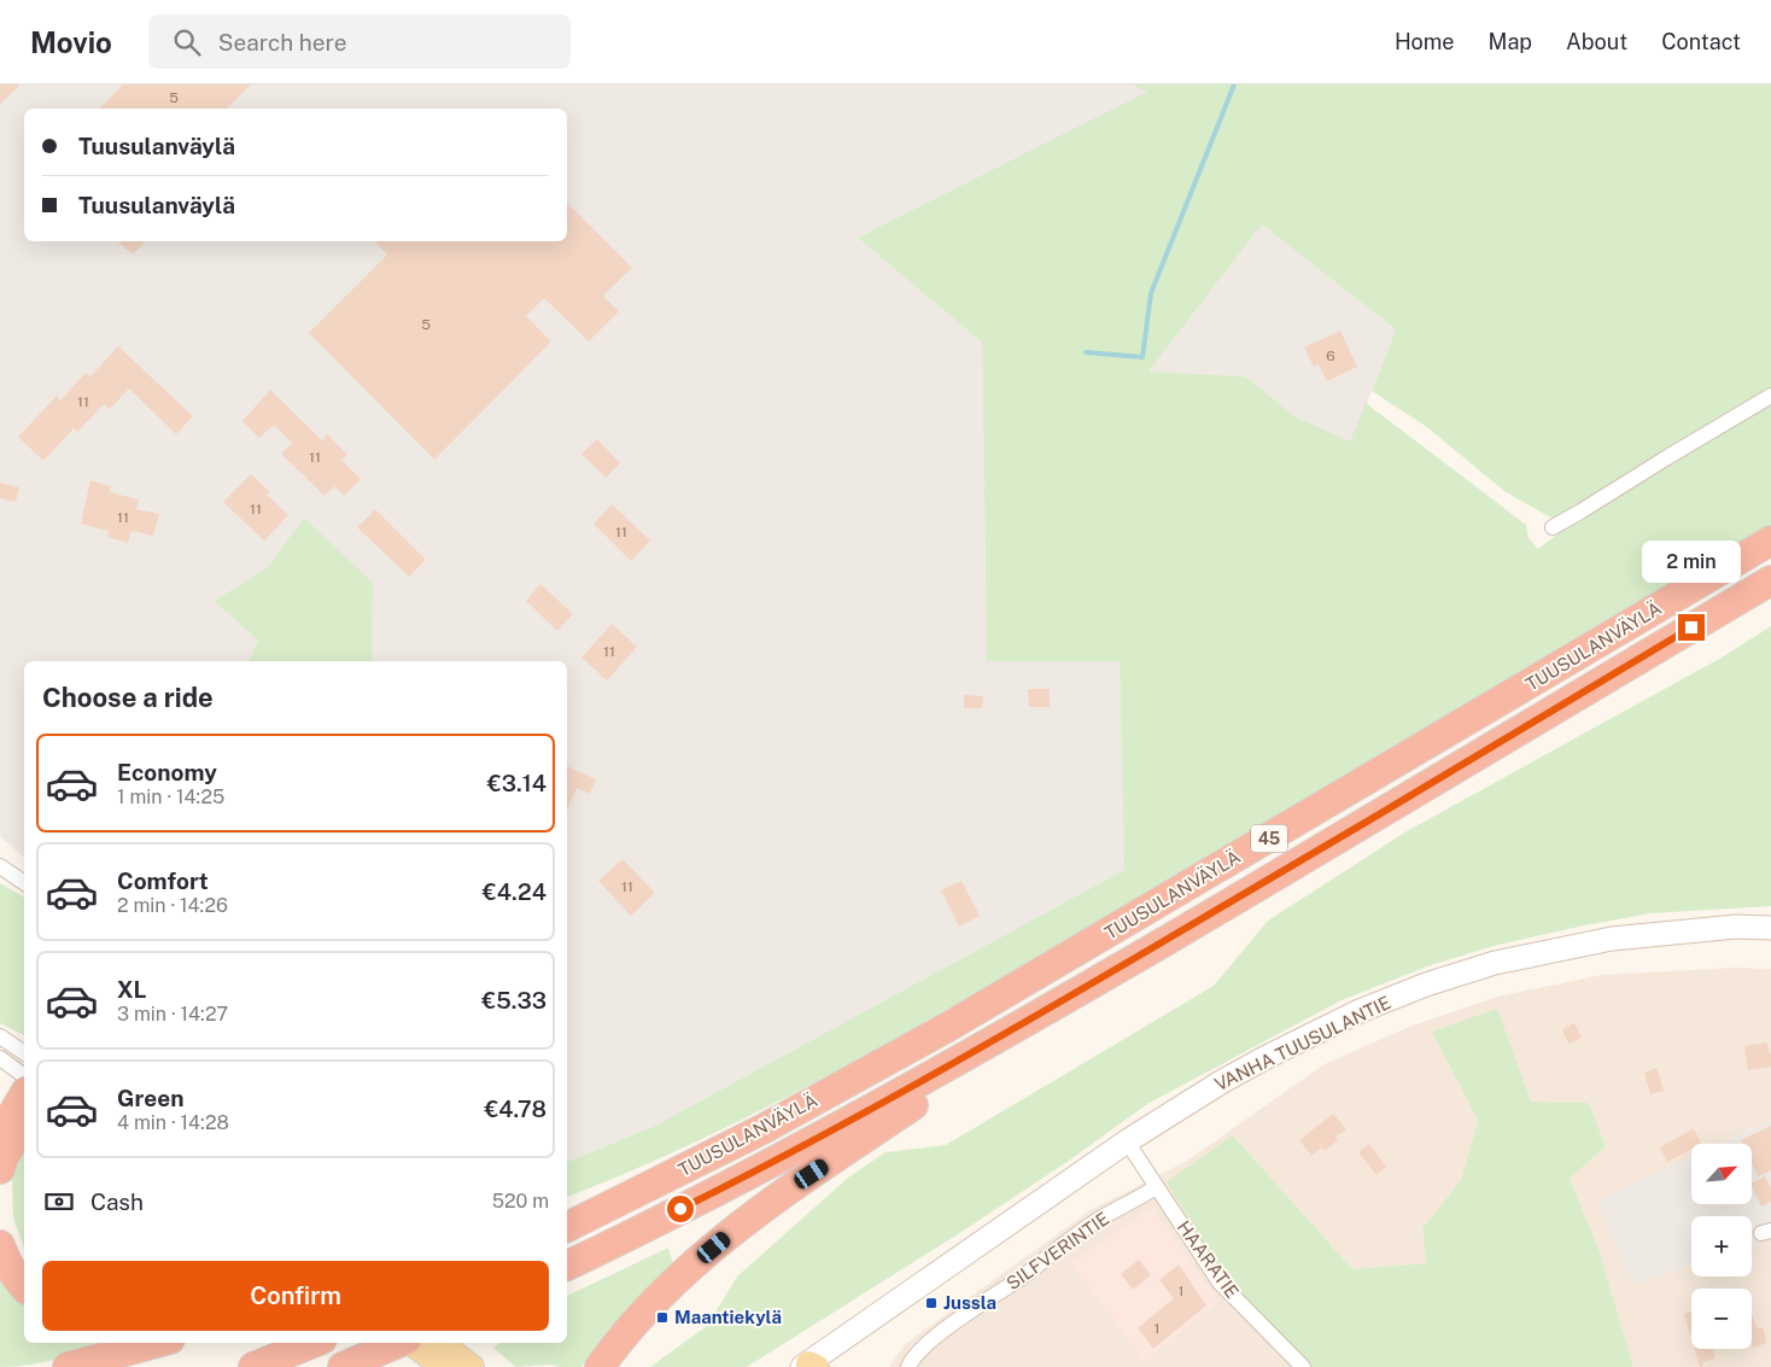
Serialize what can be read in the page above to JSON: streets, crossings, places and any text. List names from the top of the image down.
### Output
{
  "streets": {
    "highway": ["TUUSULANVÄYLÄ", "45"],
    "main road": ["VANHA TUUSULANTIE"],
    "street": ["SILFVERINTIE", "HAARATIE"]
  },
  "crossings": [
    ["VANHA TUUSULANTIE", "HAARATIE"],
    ["SILFVERINTIE", "HAARATIE"]
  ],
  "places": {
    "transit": ["Jussla", "Maantiekylä"]
  },
  "house_numbers": [
    "5",
    "5",
    "6",
    "11",
    "11",
    "11",
    "11",
    "11",
    "11",
    "11",
    "1",
    "1"
  ],
  "north": "top right",
  "page": {
    "header": "Movio",
    "search": "Search here",
    "nav": [
      "Home",
      "Map",
      "About",
      "Contact"
    ],
    "banner": ["Tuusulanväylä", "Tuusulanväylä"],
    "bubble": "2 min",
    "heading": "Choose a ride",
    "list": [
      {
        "name": "Economy",
        "note": "1 min · 14:25",
        "value": "€3.14"
      },
      {
        "name": "Comfort",
        "note": "2 min · 14:26",
        "value": "€4.24"
      },
      {
        "name": "XL",
        "note": "3 min · 14:27",
        "value": "€5.33"
      },
      {
        "name": "Green",
        "note": "4 min · 14:28",
        "value": "€4.78"
      }
    ],
    "map_buttons": ["+", "−"],
    "pay": ["Cash", "520 m"],
    "buttons": "Confirm"
  }
}
